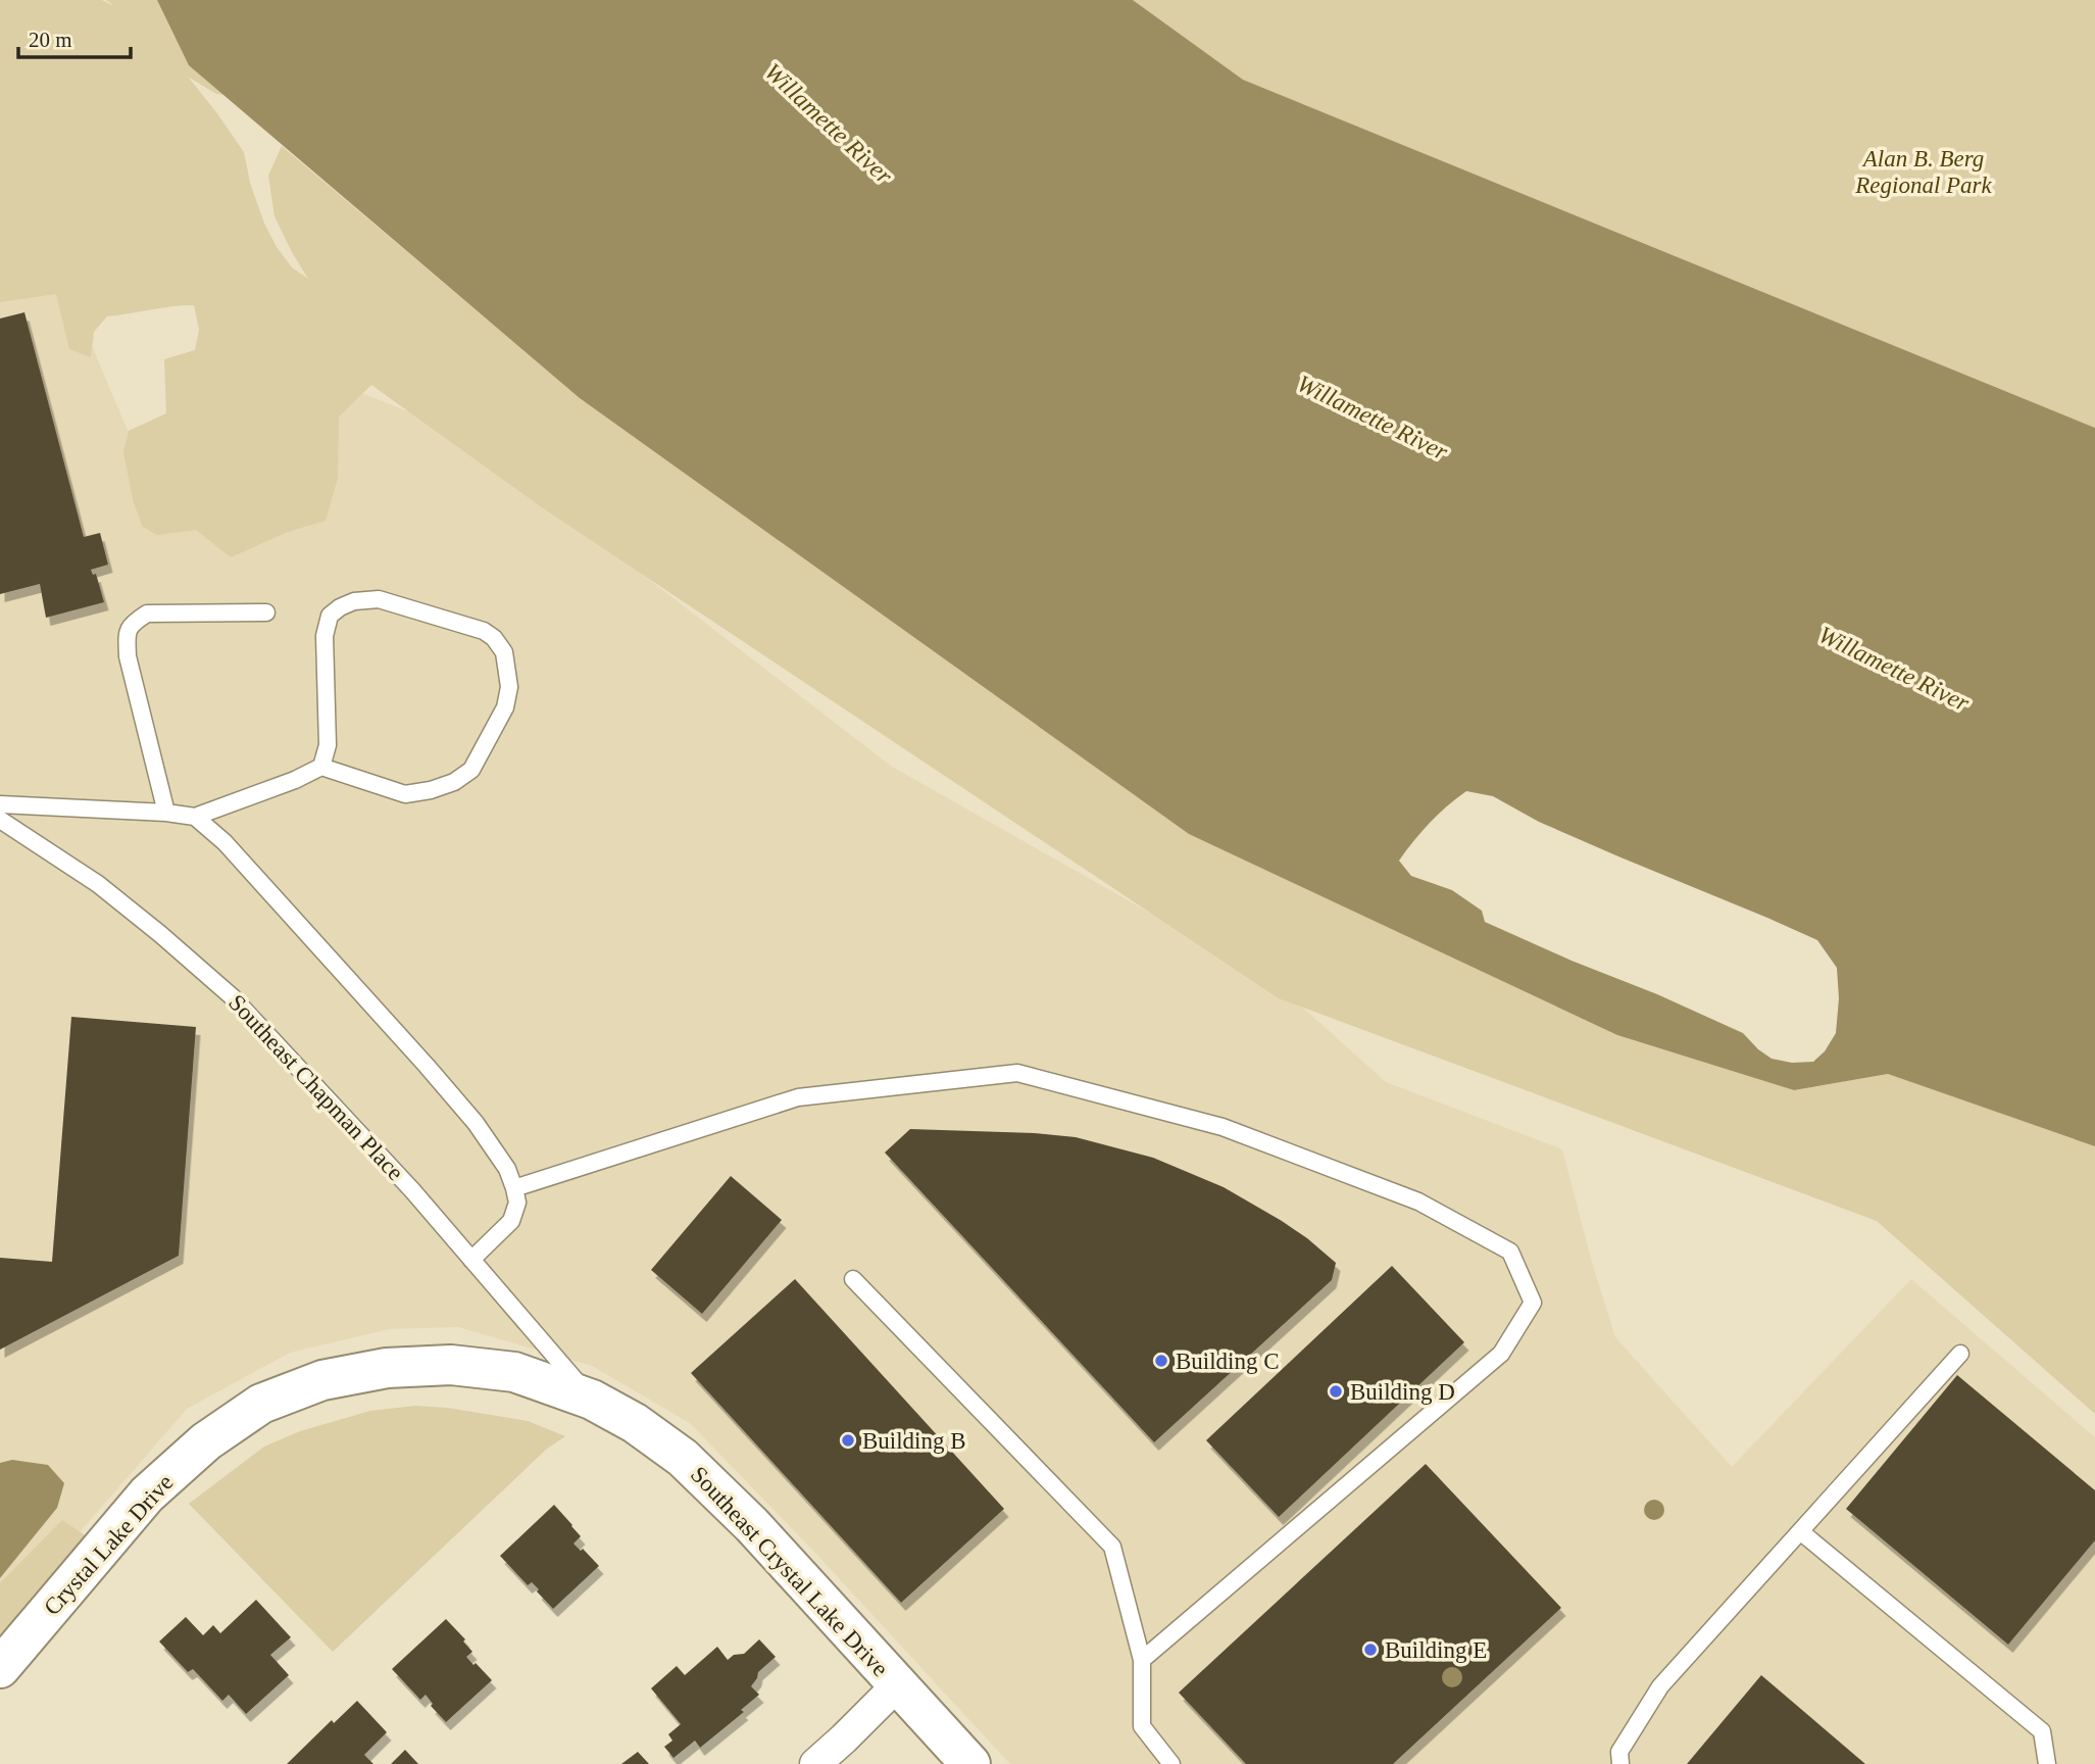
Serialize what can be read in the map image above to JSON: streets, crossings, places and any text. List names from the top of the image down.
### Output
{
  "streets": {
    "street": ["Crystal Lake Drive", "Southeast Crystal Lake Drive"],
    "lane": ["Southeast Chapman Place"]
  },
  "crossings": [
    ["Southeast Chapman Place", "Crystal Lake Drive"],
    ["Southeast Chapman Place", "Southeast Crystal Lake Drive"],
    ["Crystal Lake Drive", "Southeast Crystal Lake Drive"]
  ],
  "water": ["Willamette River"],
  "parks": ["Alan B. Berg Regional Park"],
  "places": [
    "Building C",
    "Building D",
    "Building B",
    "Building E"
  ],
  "scale_bar": "20 m"
}
